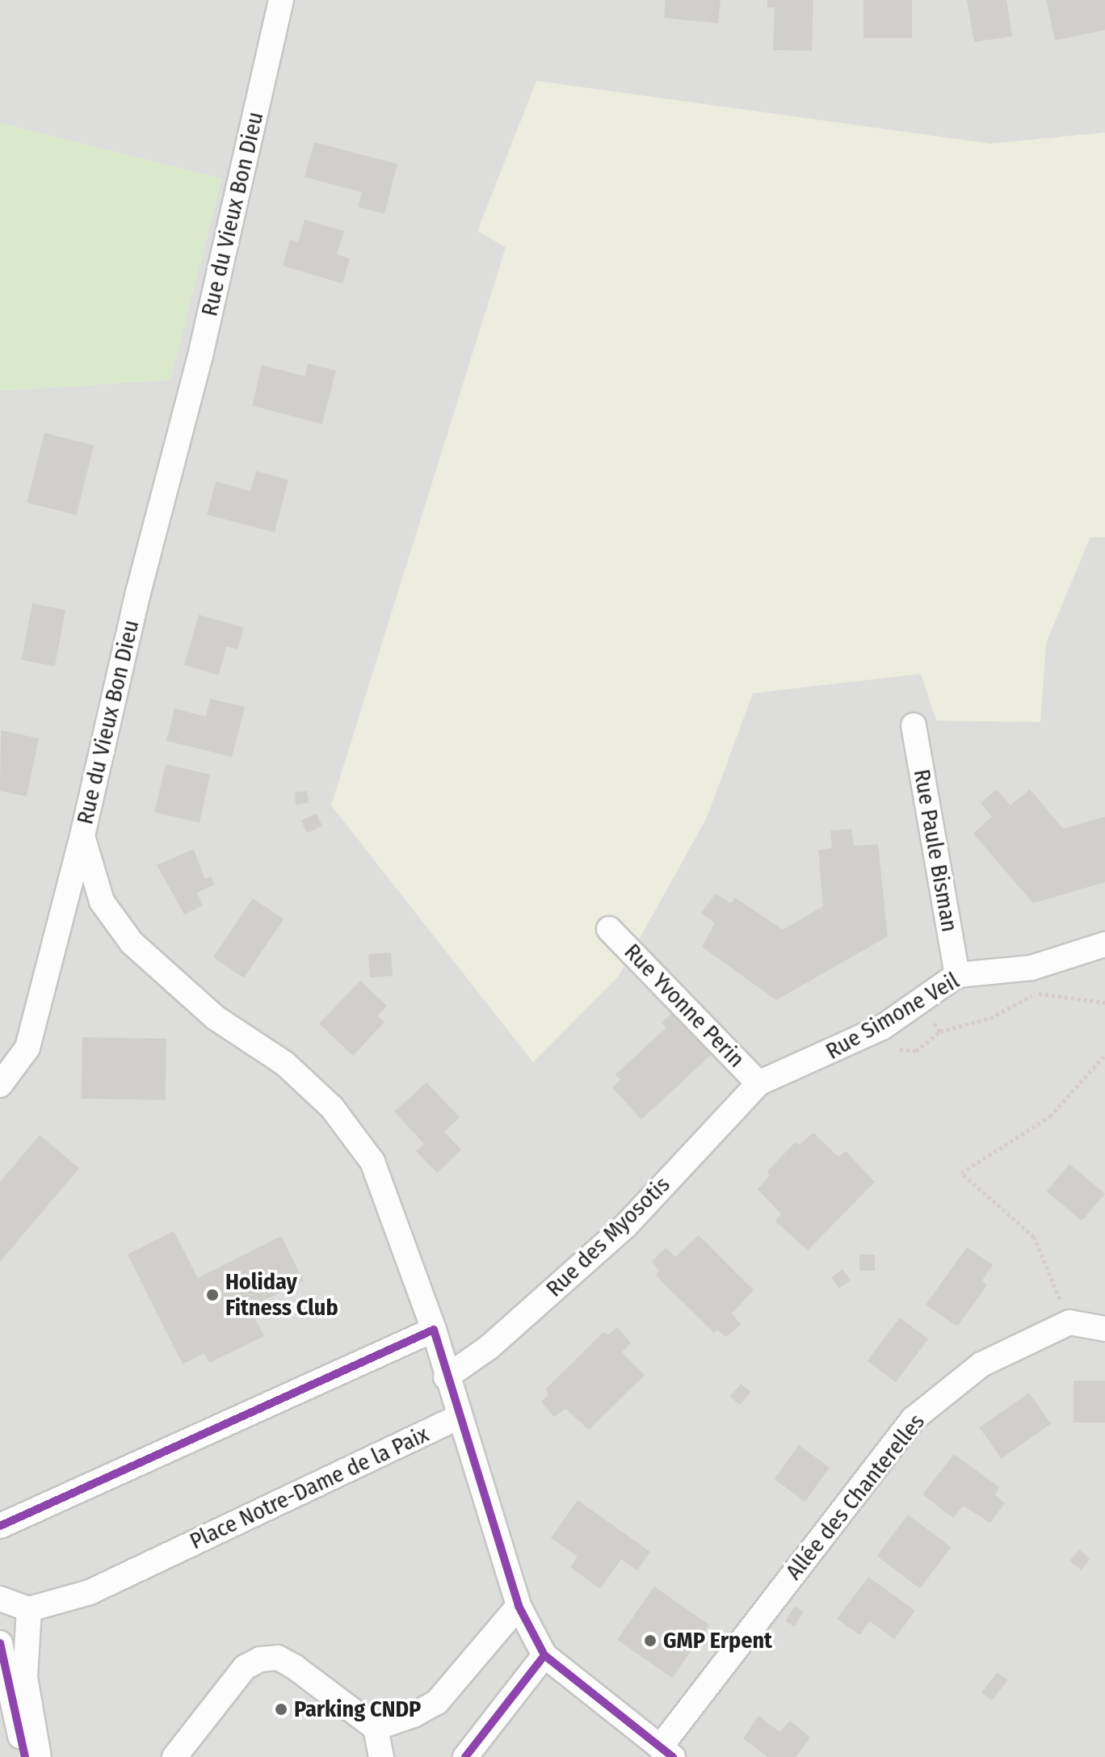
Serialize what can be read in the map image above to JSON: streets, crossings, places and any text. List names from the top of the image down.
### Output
{
  "streets": {
    "street": [
      "Rue du Vieux Bon Dieu",
      "Rue Paule Bisman",
      "Rue Yvonne Perin",
      "Rue Simone Veil",
      "Rue des Myosotis",
      "Place Notre-Dame de la Paix",
      "Allée des Chanterelles"
    ]
  },
  "crossings": [
    ["Rue Paule Bisman", "Rue Simone Veil"],
    ["Rue Yvonne Perin", "Rue Simone Veil"],
    ["Rue Yvonne Perin", "Rue des Myosotis"],
    ["Rue Simone Veil", "Rue des Myosotis"]
  ],
  "places": ["Holiday Fitness Club", "GMP Erpent", "Parking CNDP"]
}
